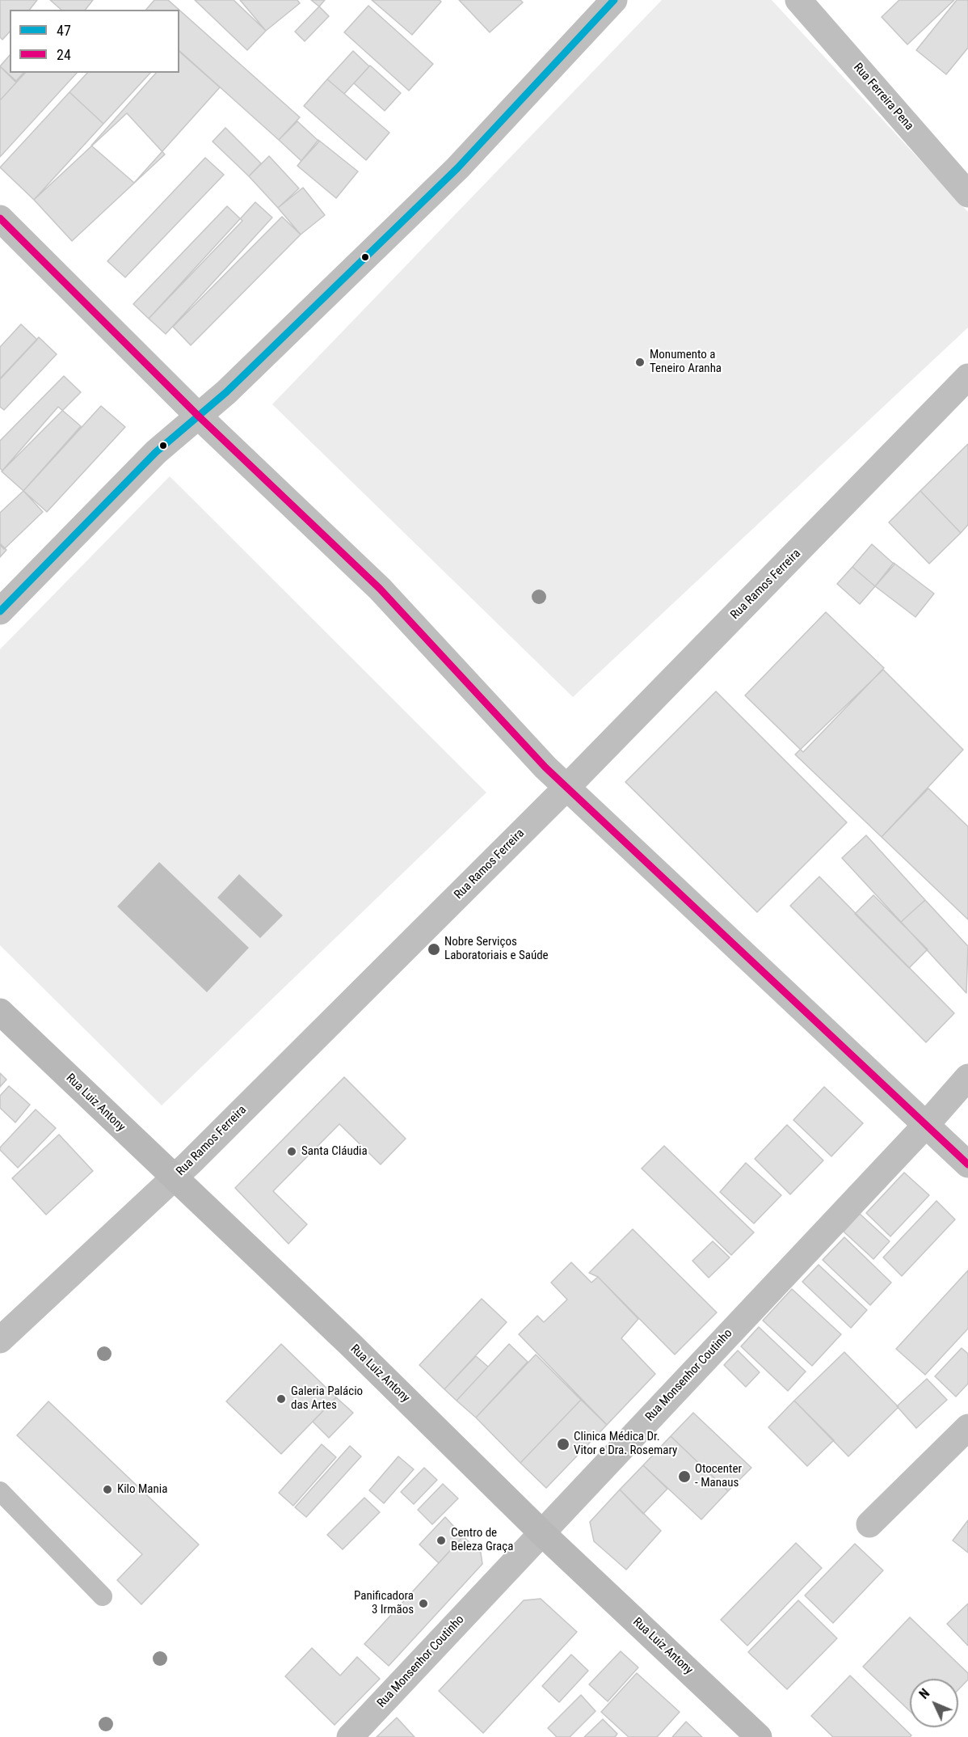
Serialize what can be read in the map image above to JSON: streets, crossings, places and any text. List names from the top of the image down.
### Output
{
  "streets": {
    "main road": ["Rua Luiz Antony"],
    "street": ["Rua Ferreira Pena", "Rua Ramos Ferreira", "Rua Monsenhor Coutinho"]
  },
  "crossings": [
    ["Rua Ramos Ferreira", "Rua Luiz Antony"],
    ["Rua Luiz Antony", "Rua Monsenhor Coutinho"]
  ],
  "places": [
    "Monumento a Teneiro Aranha",
    "Nobre Serviços Laboratoriais e Saúde",
    "Santa Cláudia",
    "Galeria Palácio das Artes",
    "Clinica Médica Dr. Vitor e Dra. Rosemary",
    "Otocenter - Manaus",
    "Kilo Mania",
    "Centro de Beleza Graça",
    "Panificadora 3 Irmãos"
  ],
  "lines": ["transit line 47", "transit line 24"],
  "legend": ["47", "24"],
  "north": "top left"
}
